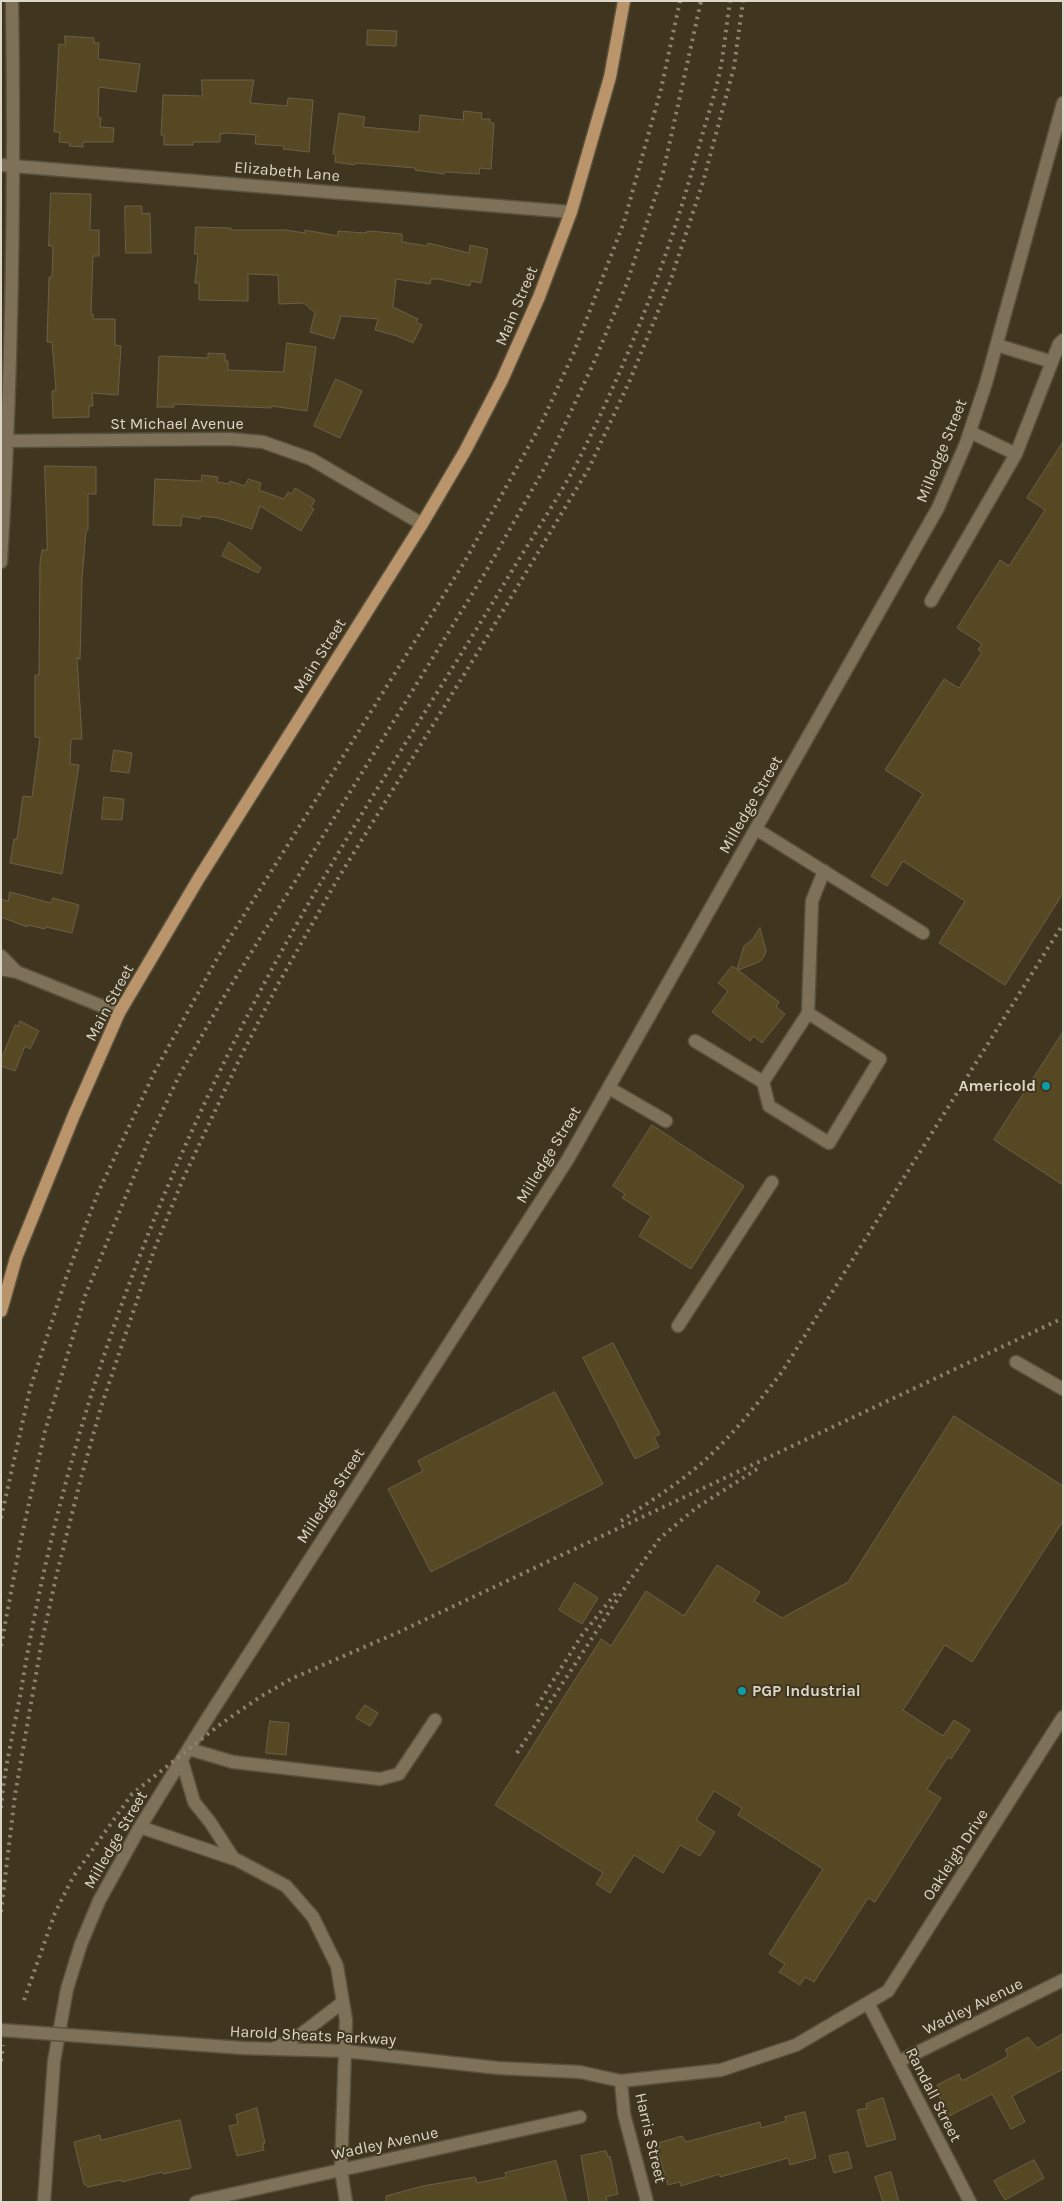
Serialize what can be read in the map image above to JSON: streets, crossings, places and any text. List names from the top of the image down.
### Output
{
  "streets": {
    "main road": ["Main Street"],
    "street": [
      "Elizabeth Lane",
      "St Michael Avenue",
      "Milledge Street",
      "Oakleigh Drive",
      "Wadley Avenue",
      "Harold Sheats Parkway",
      "Randall Street",
      "Harris Street"
    ]
  },
  "crossings": [
    ["Elizabeth Lane", "Main Street"],
    ["Main Street", "St Michael Avenue"],
    ["Oakleigh Drive", "Randall Street"],
    ["Wadley Avenue", "Randall Street"],
    ["Harold Sheats Parkway", "Harris Street"]
  ],
  "places": ["Americold", "PGP Industrial"]
}
